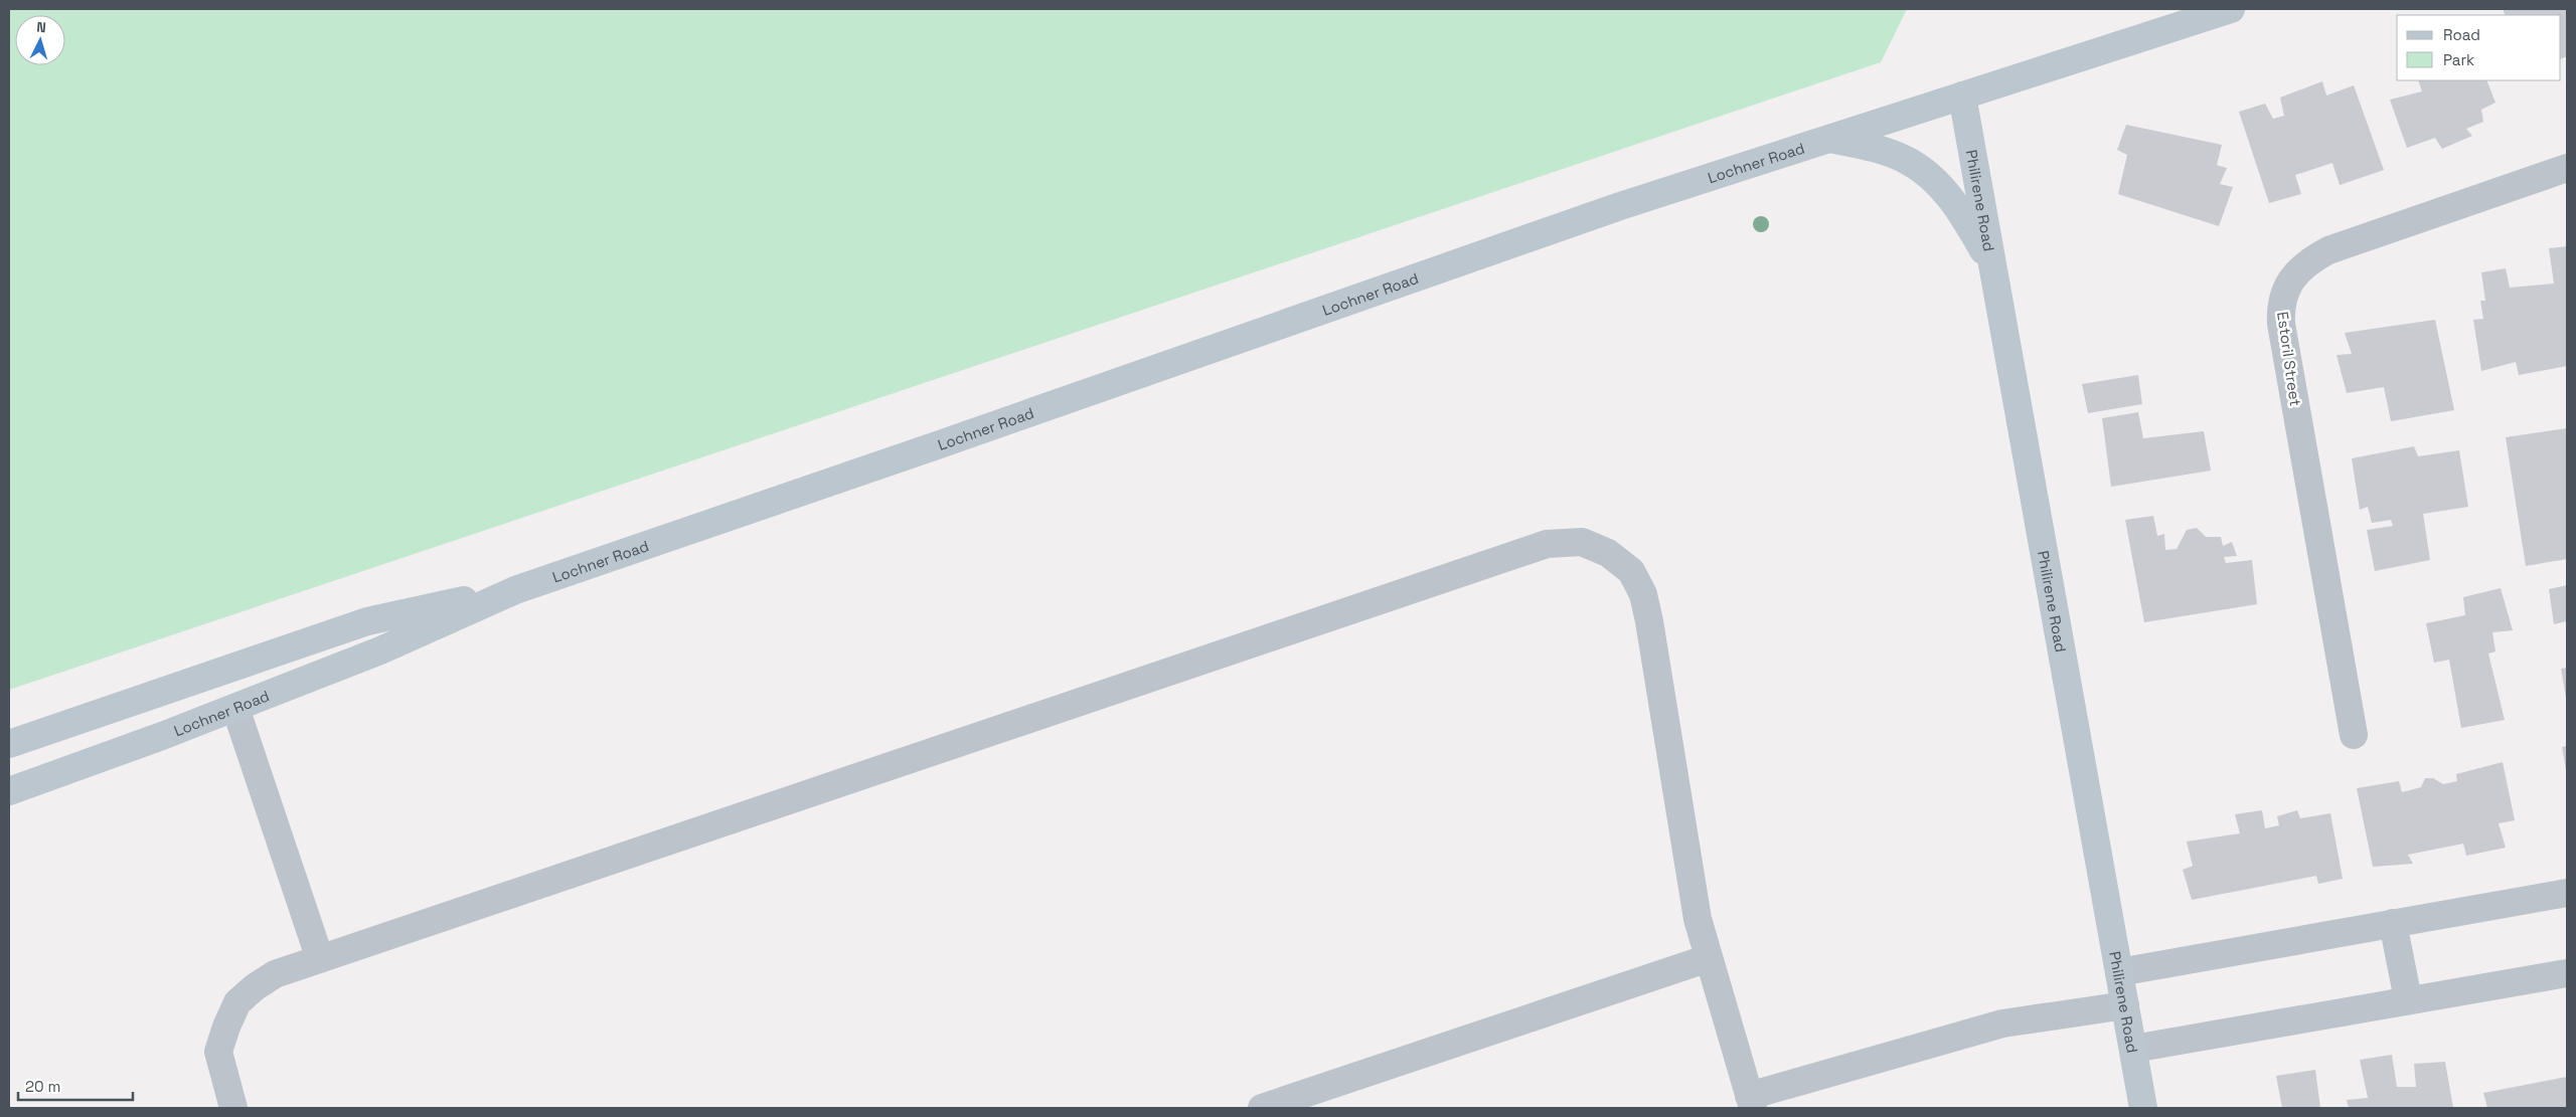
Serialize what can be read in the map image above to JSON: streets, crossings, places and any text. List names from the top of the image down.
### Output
{
  "streets": {
    "street": ["Lochner Road", "Philirene Road", "Estoril Street"]
  },
  "crossings": [
    ["Lochner Road", "Philirene Road"]
  ],
  "legend": ["Road", "Park"],
  "scale_bar": "20 m",
  "north": "top"
}
